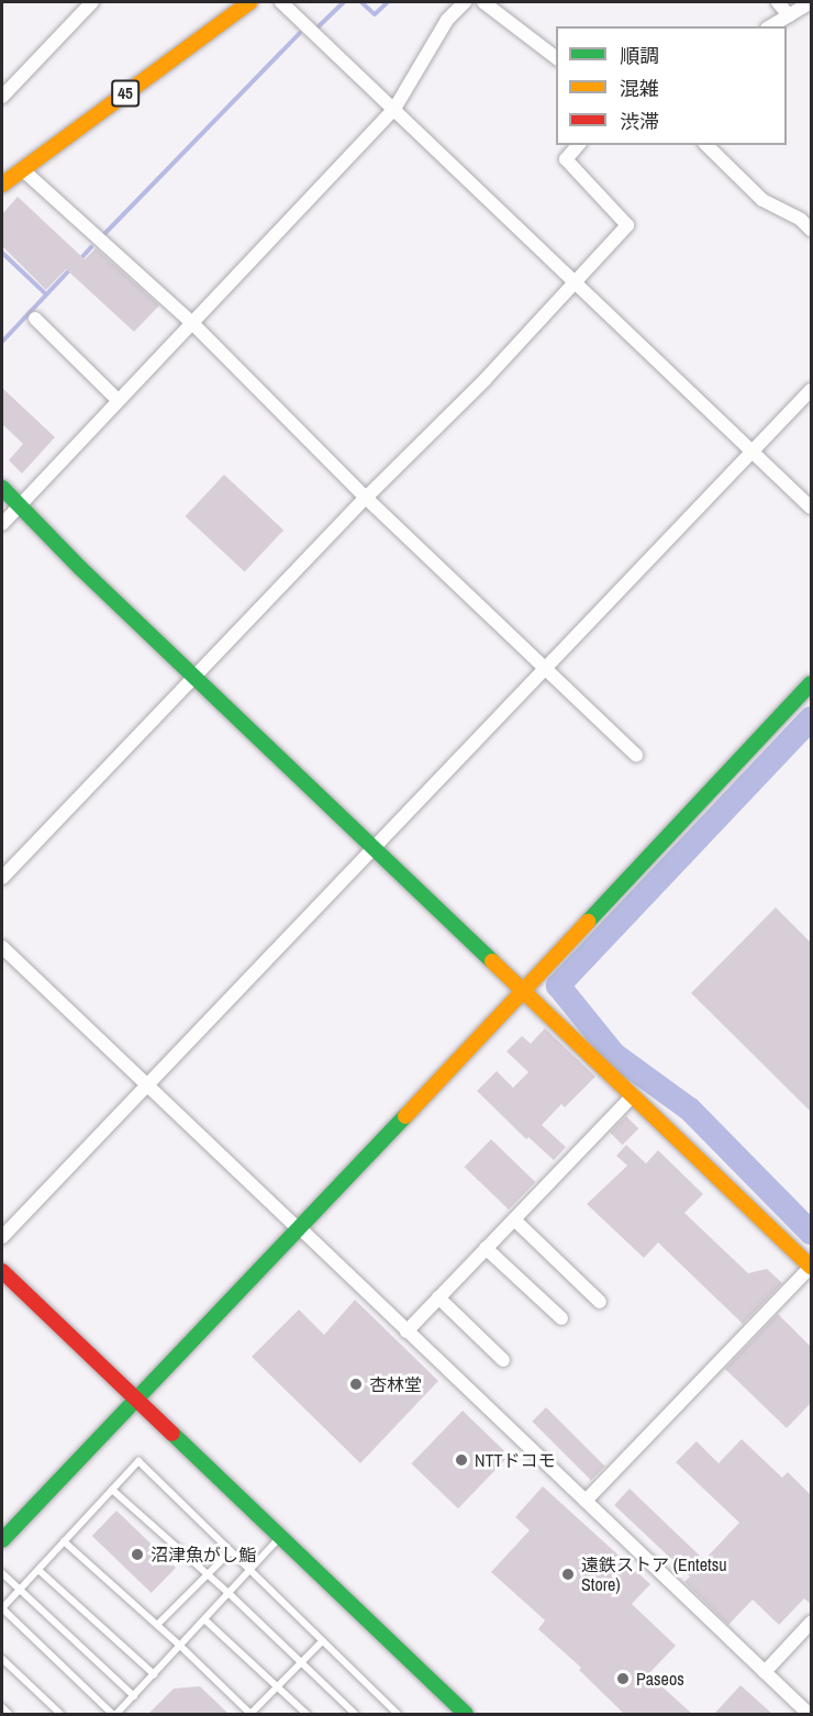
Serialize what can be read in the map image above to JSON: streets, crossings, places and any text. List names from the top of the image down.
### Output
{
  "streets": {
    "street": ["45"]
  },
  "places": [
    "杏林堂",
    "NTTドコモ",
    "沼津魚がし鮨",
    "遠鉄ストア (Entetsu Store)",
    "Paseos"
  ],
  "legend": ["順調", "混雑", "渋滞"]
}
